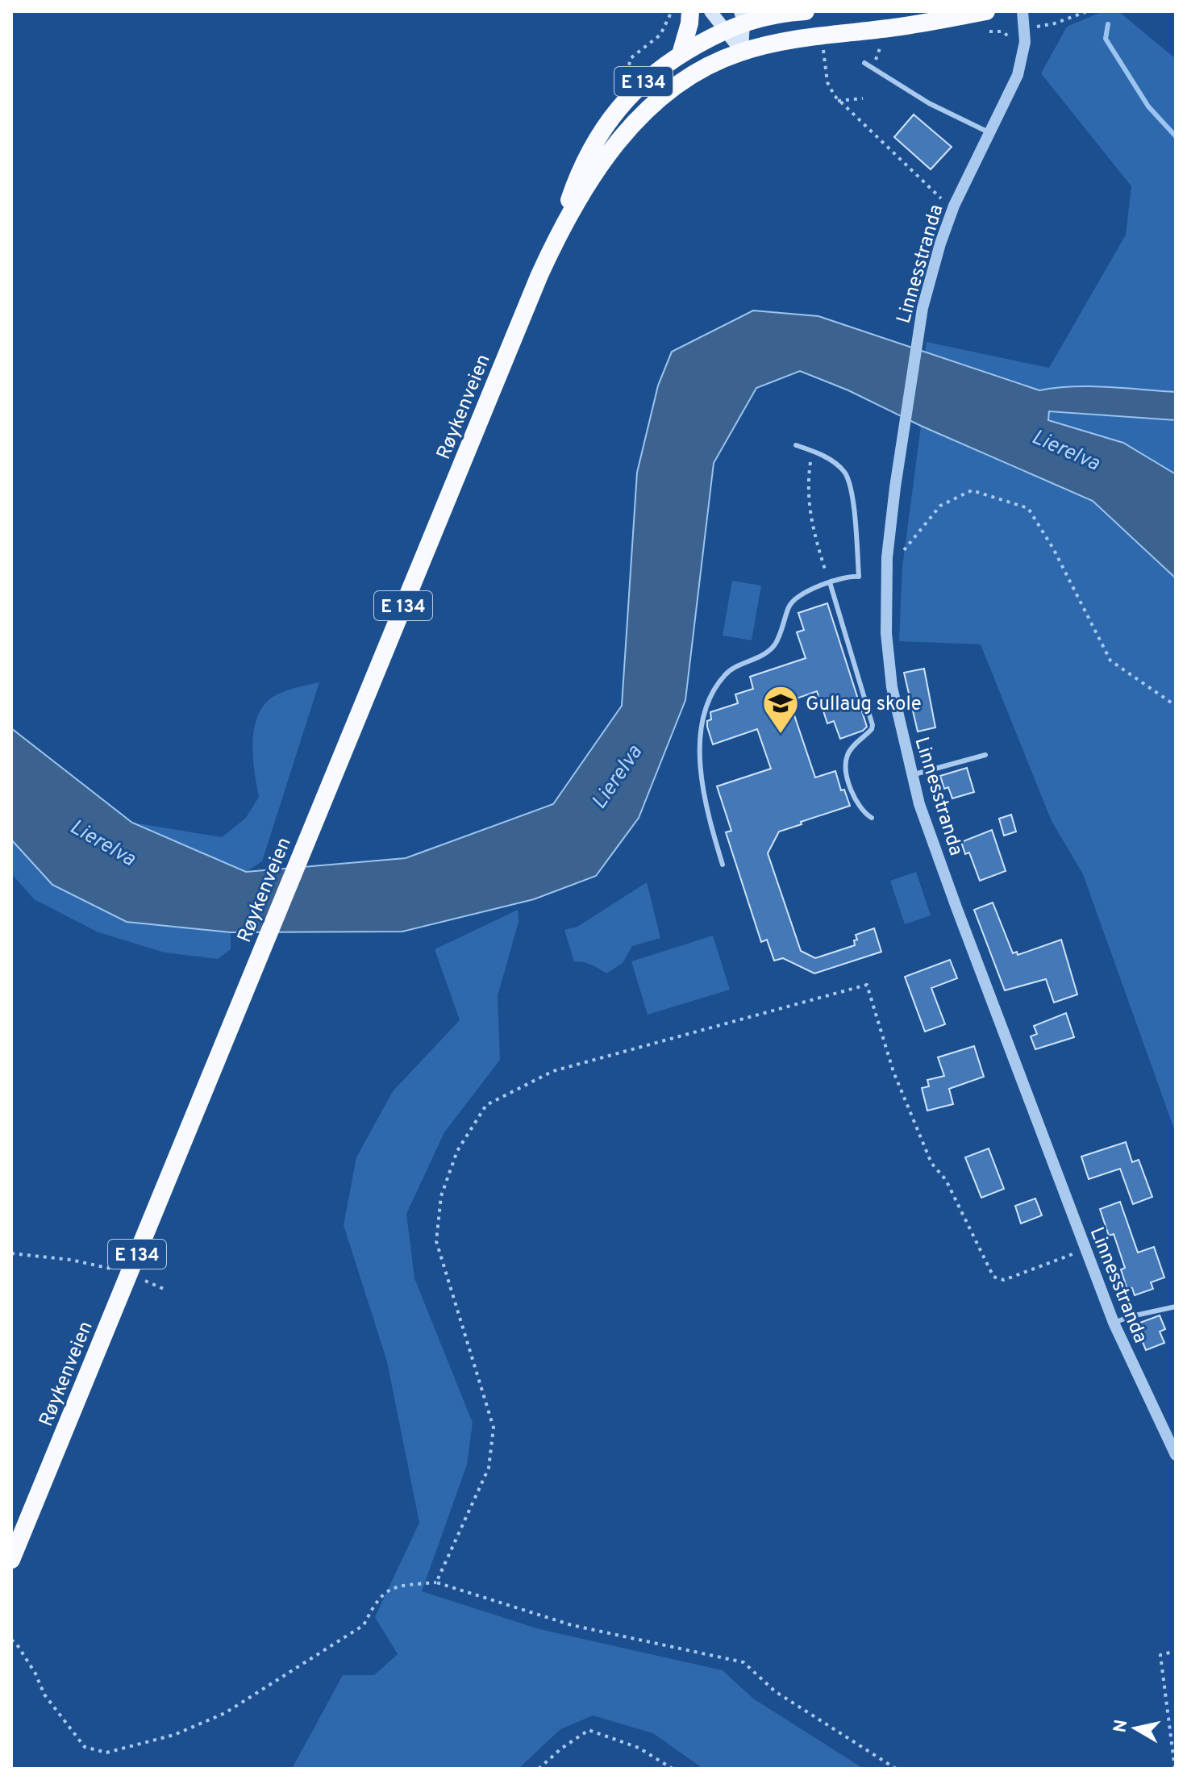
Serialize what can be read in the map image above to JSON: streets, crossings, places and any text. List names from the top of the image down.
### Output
{
  "streets": {
    "highway": ["E 134", "Røykenveien"],
    "street": ["Linnesstranda"]
  },
  "crossings": [
    ["E 134", "Røykenveien"]
  ],
  "water": ["Lierelva"],
  "places": {
    "school or university": ["Gullaug skole"]
  },
  "north": "left"
}
